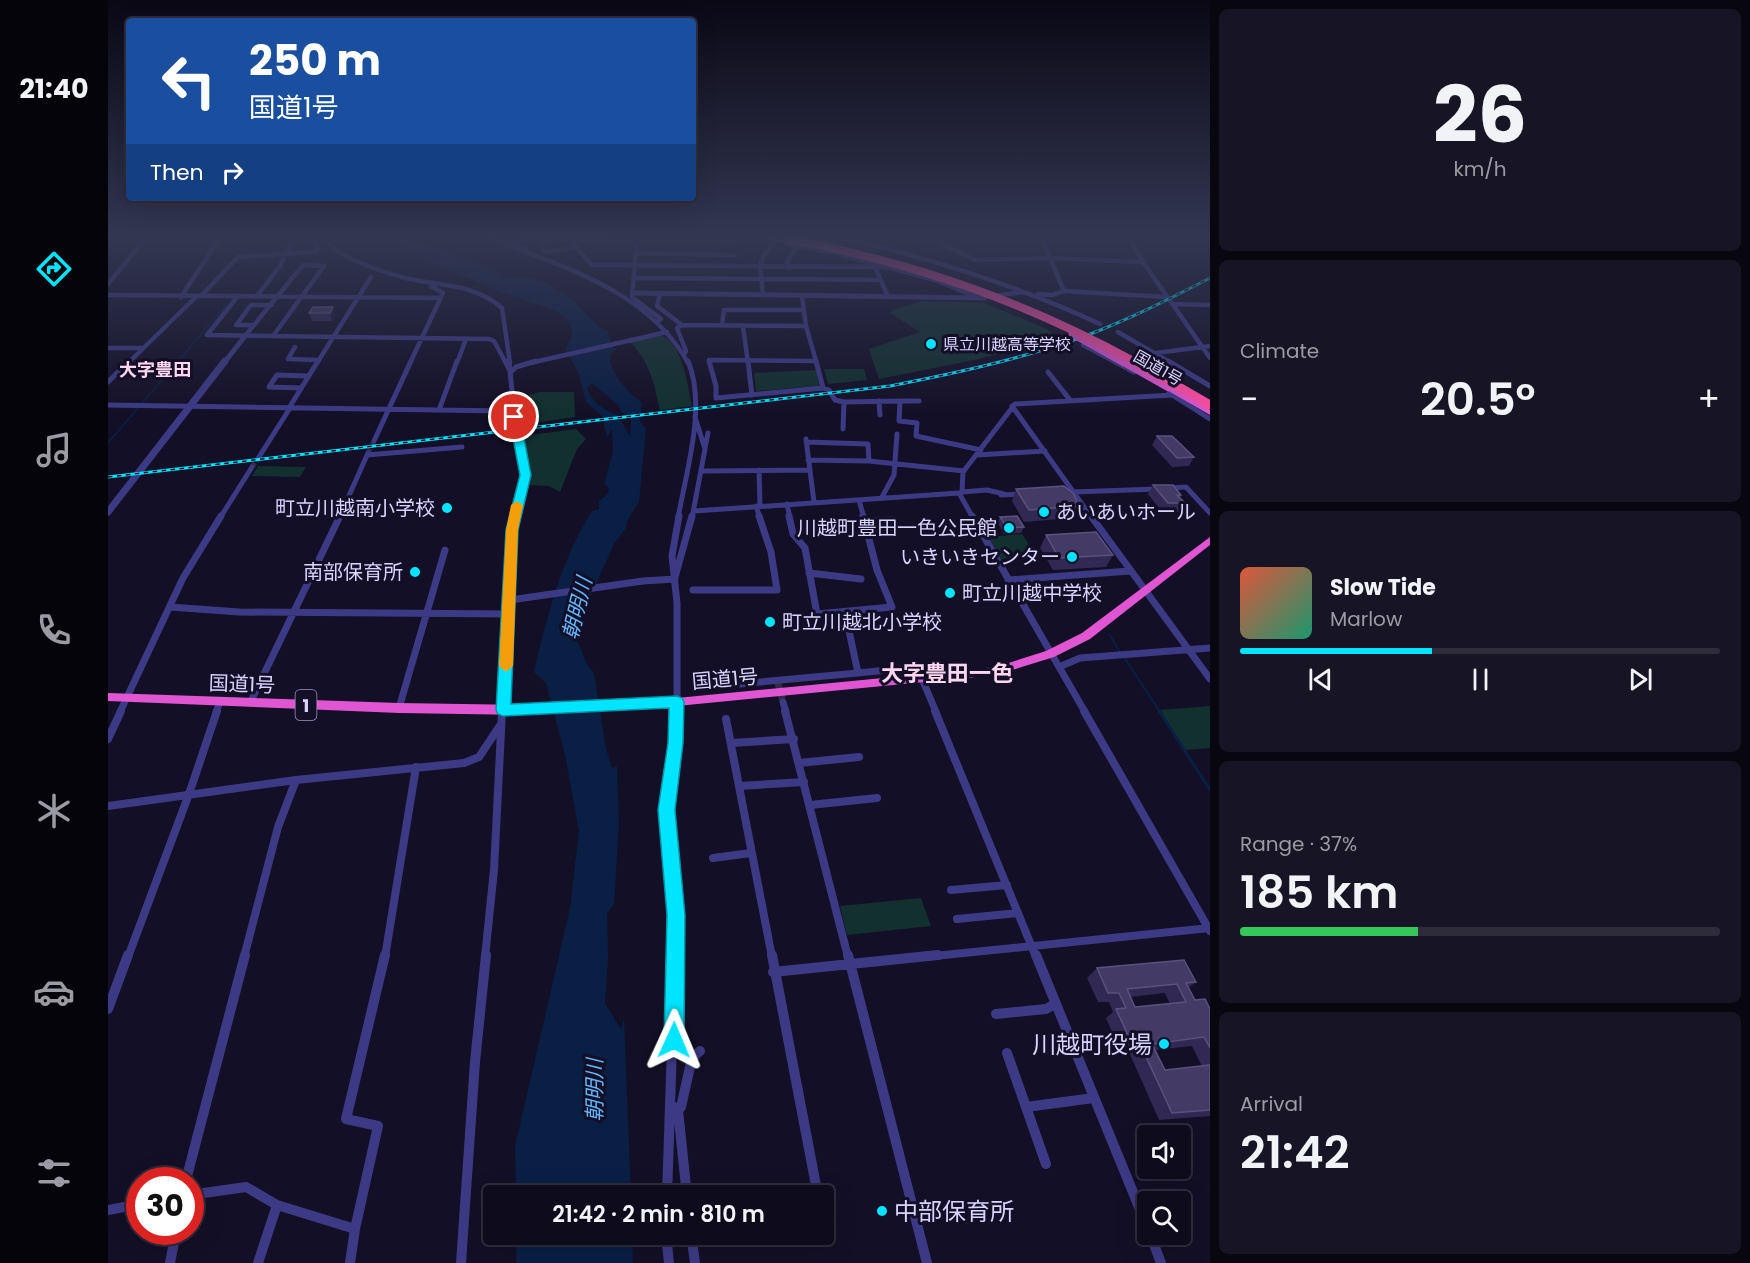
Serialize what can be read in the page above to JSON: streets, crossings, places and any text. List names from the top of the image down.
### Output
{
  "streets": {
    "highway": ["国道1号", "1"]
  },
  "districts": ["大字豊田", "大字豊田一色"],
  "water": ["朝明川"],
  "places": [
    "県立川越高等学校",
    "町立川越南小学校",
    "あいあいホール",
    "川越町豊田一色公民館",
    "いきいきセンター",
    "南部保育所",
    "町立川越中学校",
    "町立川越北小学校",
    "川越町役場",
    "中部保育所"
  ],
  "page": {
    "tabs": "21:40",
    "tile": [
      ["26", "km/h"],
      "Climate",
      ["Range · 37%", "185 km"],
      ["Arrival", "21:42"]
    ],
    "turn": ["250 m", "国道1号"],
    "then": "Then",
    "heat": ["−", "20.5°", "+"],
    "song": ["Slow Tide", "Marlow"],
    "limit": "30",
    "trip": "21:42 · 2 min · 810 m"
  }
}
